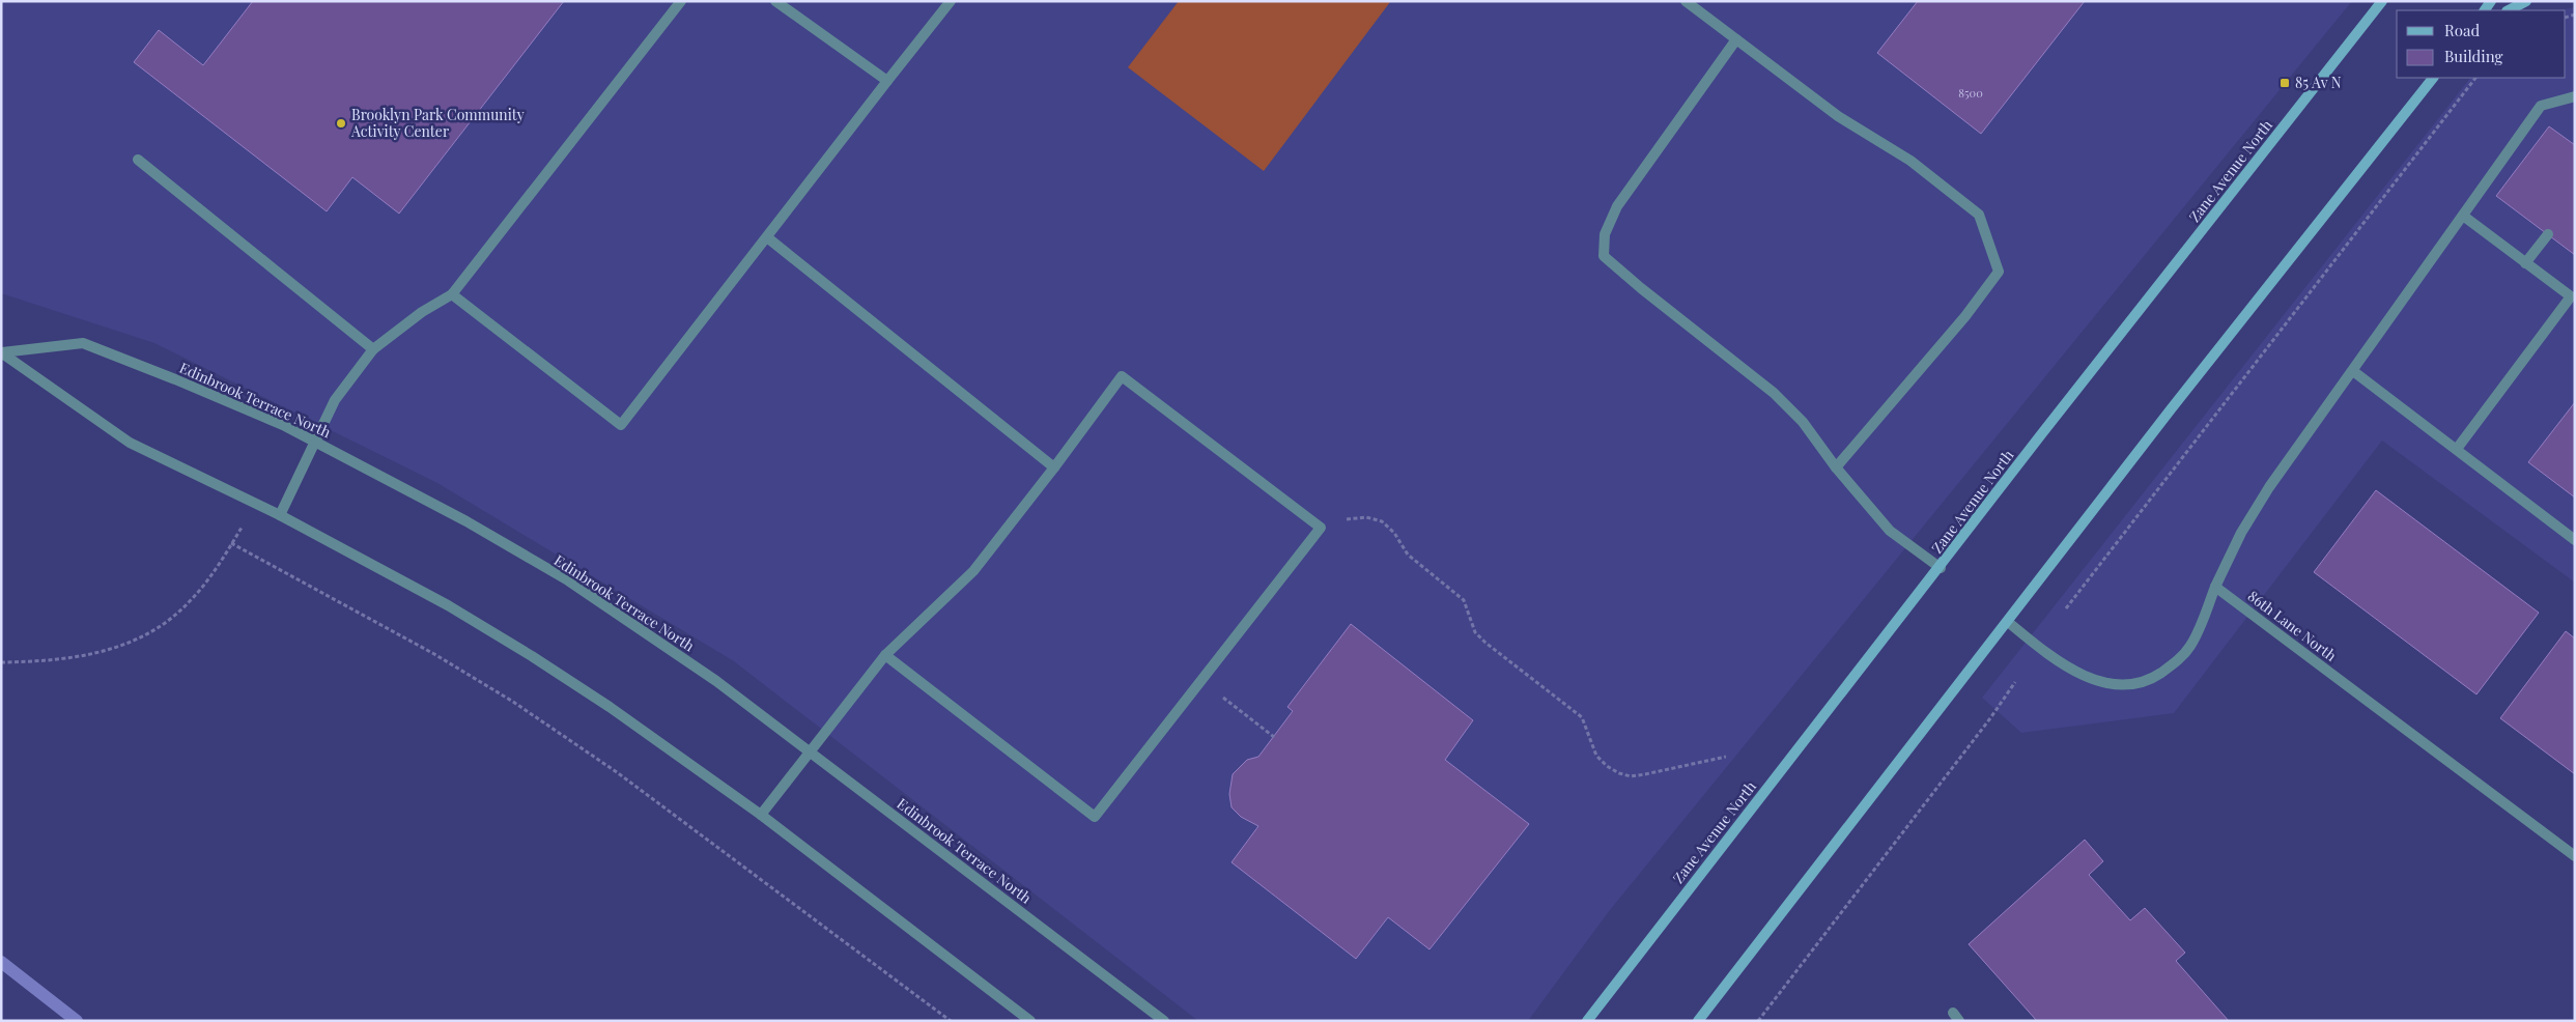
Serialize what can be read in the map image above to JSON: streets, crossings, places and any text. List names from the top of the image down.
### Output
{
  "streets": {
    "main road": ["Zane Avenue North"],
    "street": ["Edinbrook Terrace North", "86th Lane North"]
  },
  "places": {
    "transit": ["85 Av N"],
    "other": ["Brooklyn Park Community Activity Center"]
  },
  "house_numbers": ["8500"],
  "legend": ["Road", "Building"]
}
